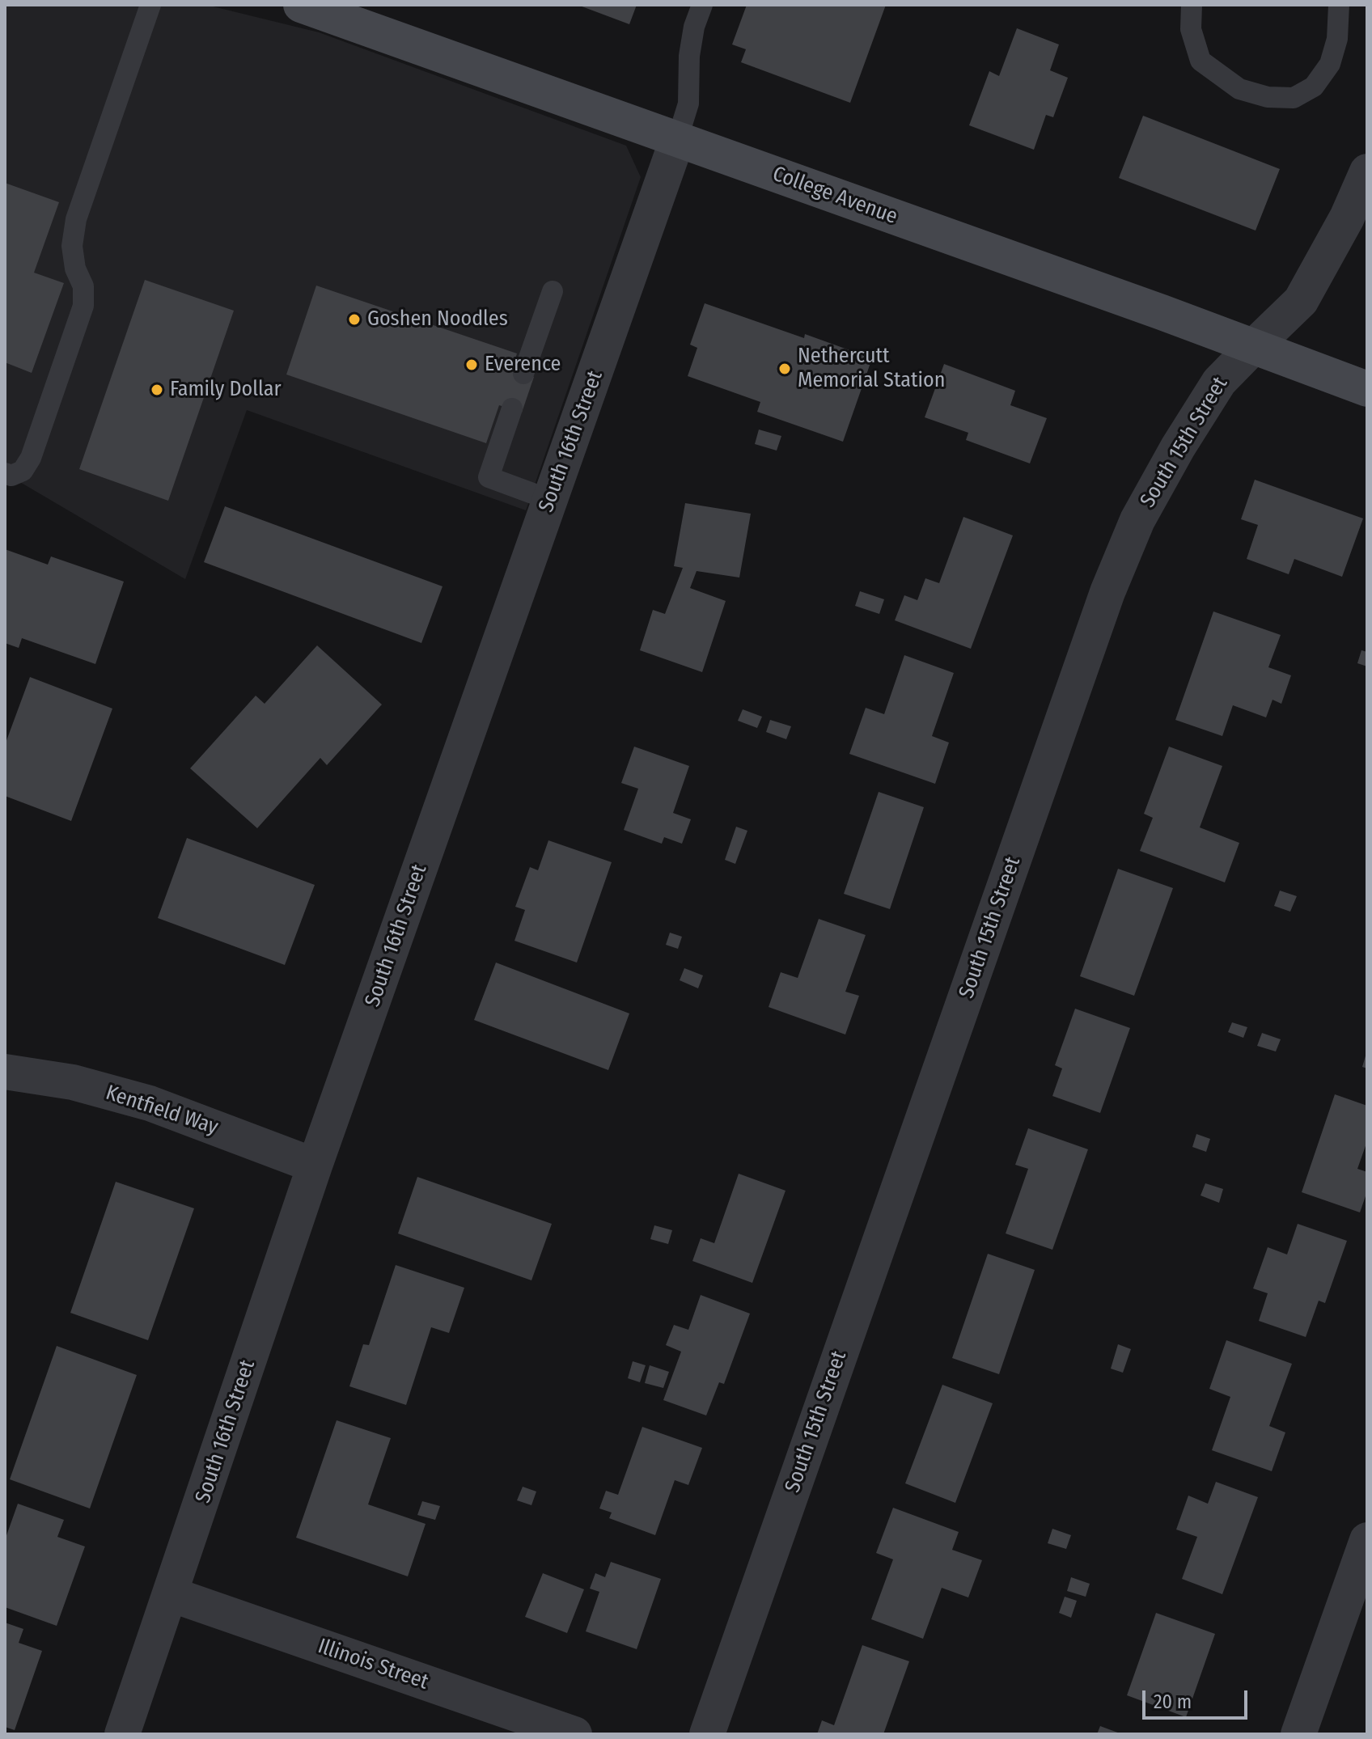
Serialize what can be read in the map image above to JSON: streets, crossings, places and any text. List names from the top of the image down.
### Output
{
  "streets": {
    "main road": ["College Avenue"],
    "street": [
      "South 16th Street",
      "South 15th Street",
      "Kentfield Way",
      "Illinois Street"
    ]
  },
  "crossings": [
    ["College Avenue", "South 16th Street"],
    ["College Avenue", "South 15th Street"],
    ["South 16th Street", "Kentfield Way"],
    ["South 16th Street", "Illinois Street"]
  ],
  "places": [
    "Goshen Noodles",
    "Everence",
    "Nethercutt Memorial Station",
    "Family Dollar"
  ],
  "scale_bar": "20 m"
}
